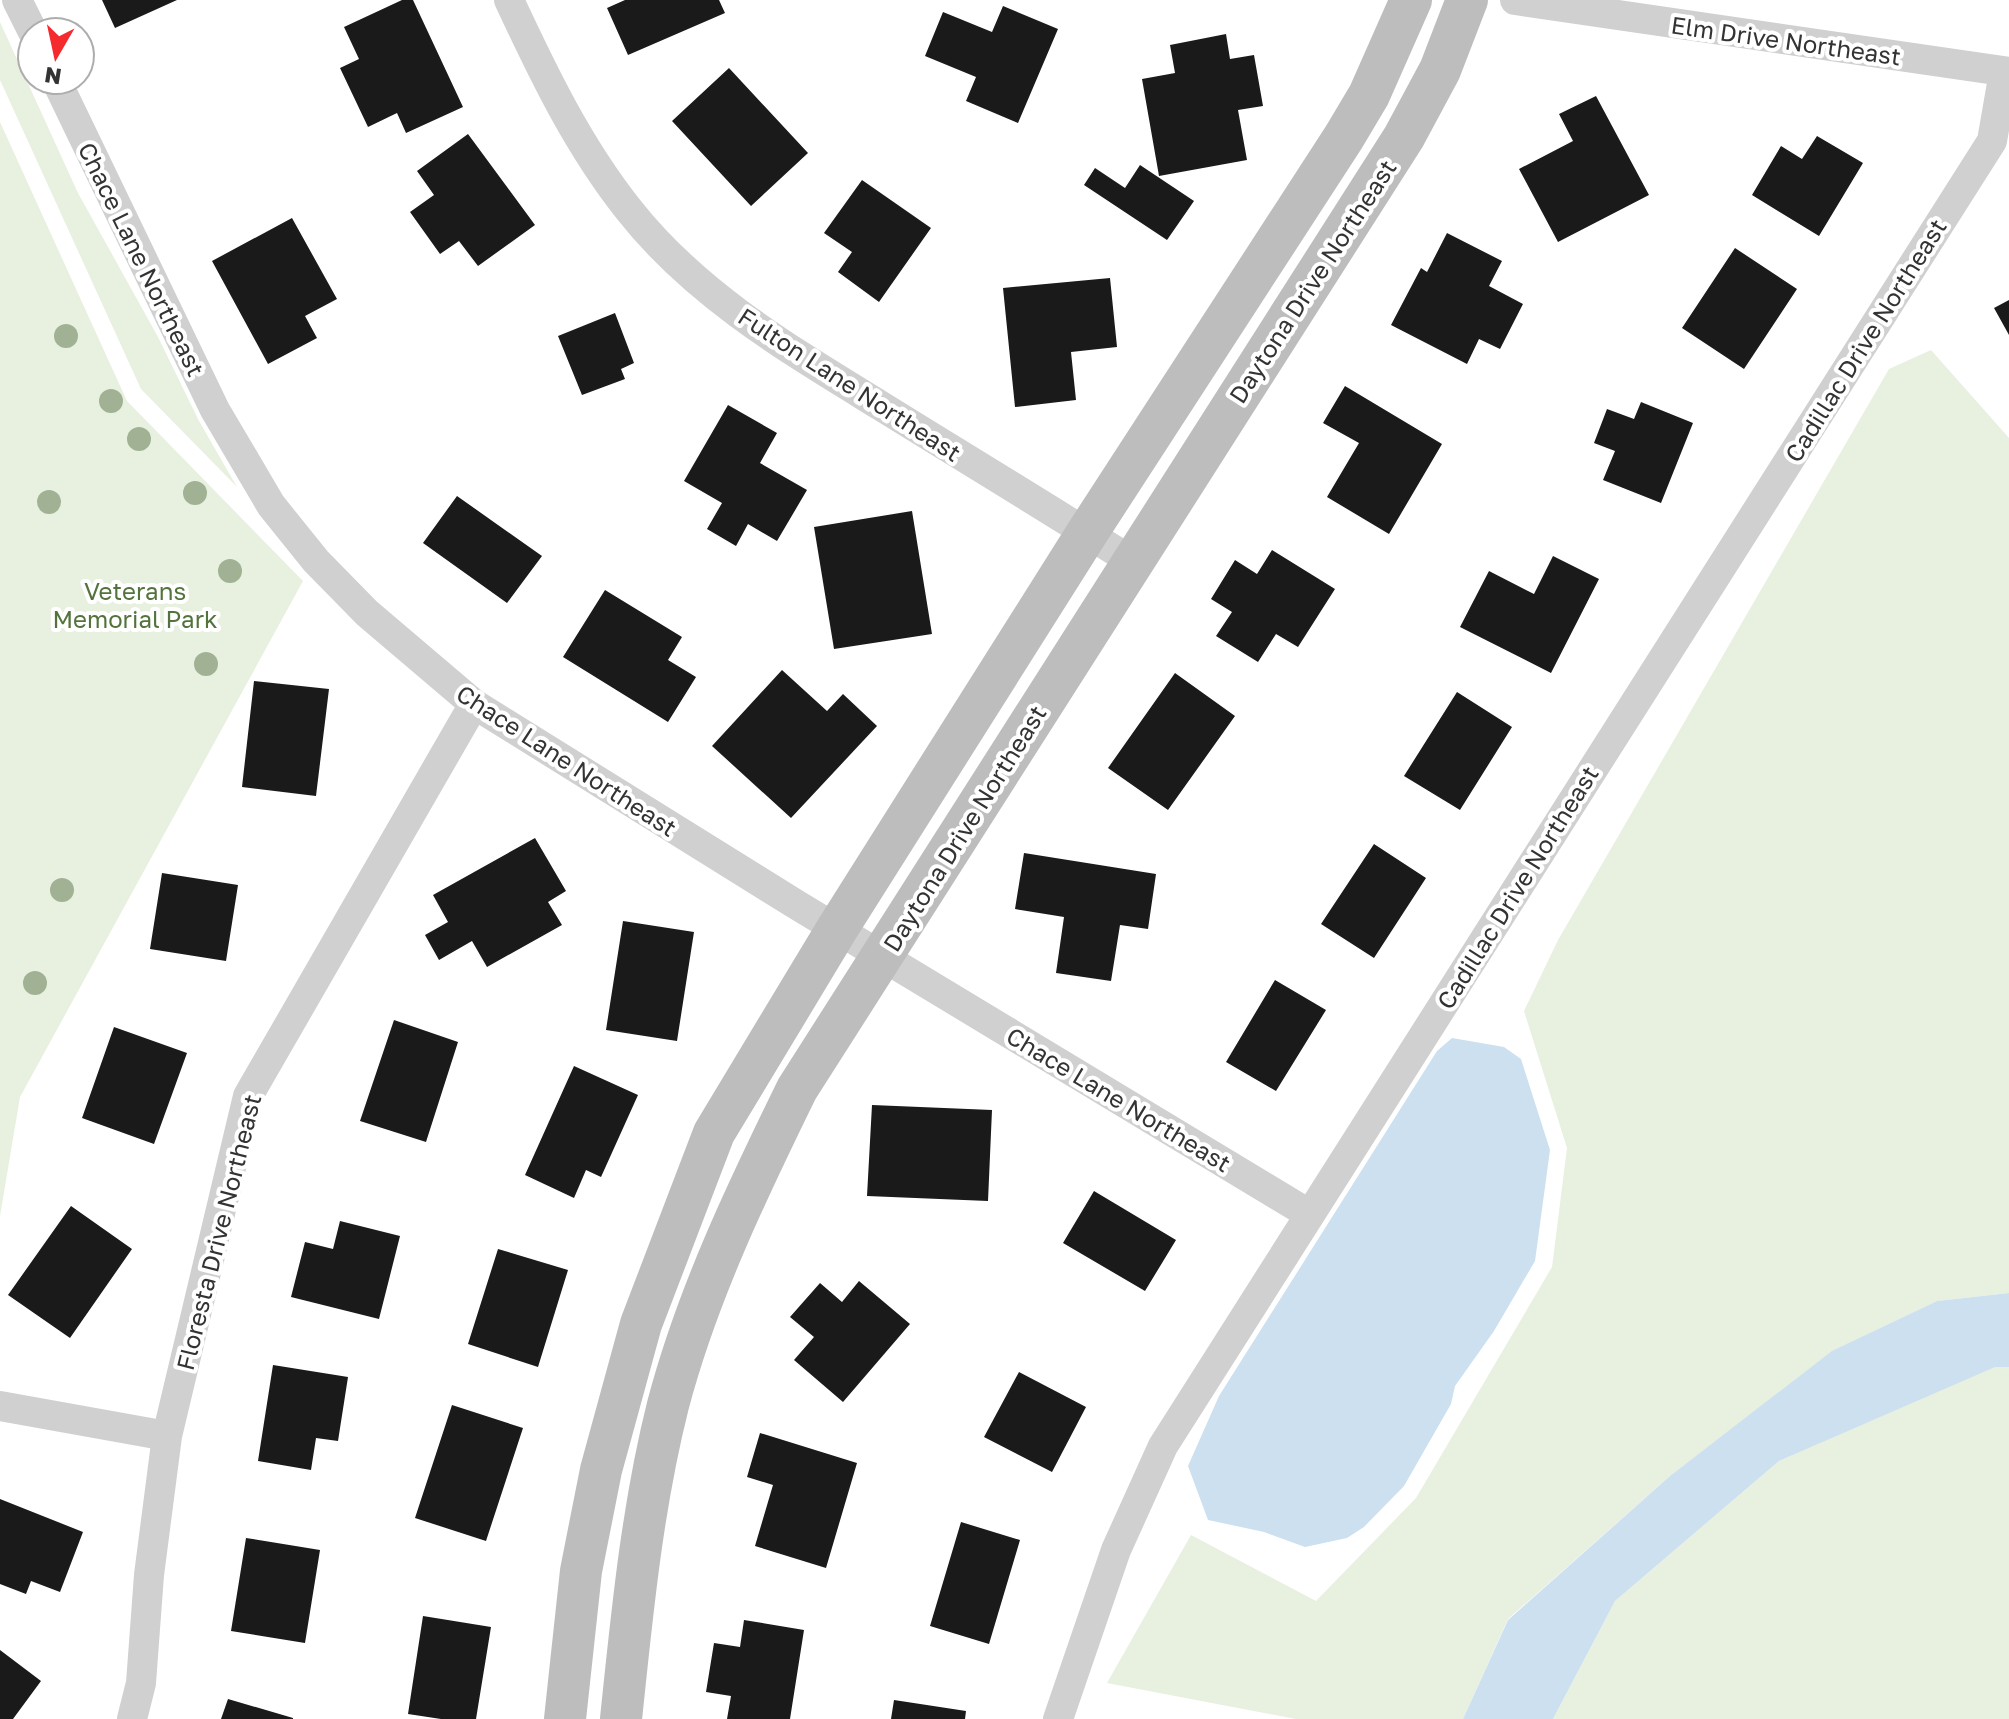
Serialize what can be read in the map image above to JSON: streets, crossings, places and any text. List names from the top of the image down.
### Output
{
  "streets": {
    "street": [
      "Elm Drive Northeast",
      "Chace Lane Northeast",
      "Daytona Drive Northeast",
      "Cadillac Drive Northeast",
      "Fulton Lane Northeast",
      "Floresta Drive Northeast"
    ]
  },
  "crossings": [
    ["Elm Drive Northeast", "Cadillac Drive Northeast"],
    ["Chace Lane Northeast", "Daytona Drive Northeast"],
    ["Chace Lane Northeast", "Cadillac Drive Northeast"],
    ["Chace Lane Northeast", "Floresta Drive Northeast"],
    ["Daytona Drive Northeast", "Fulton Lane Northeast"]
  ],
  "parks": ["Veterans Memorial Park"],
  "north": "bottom"
}
